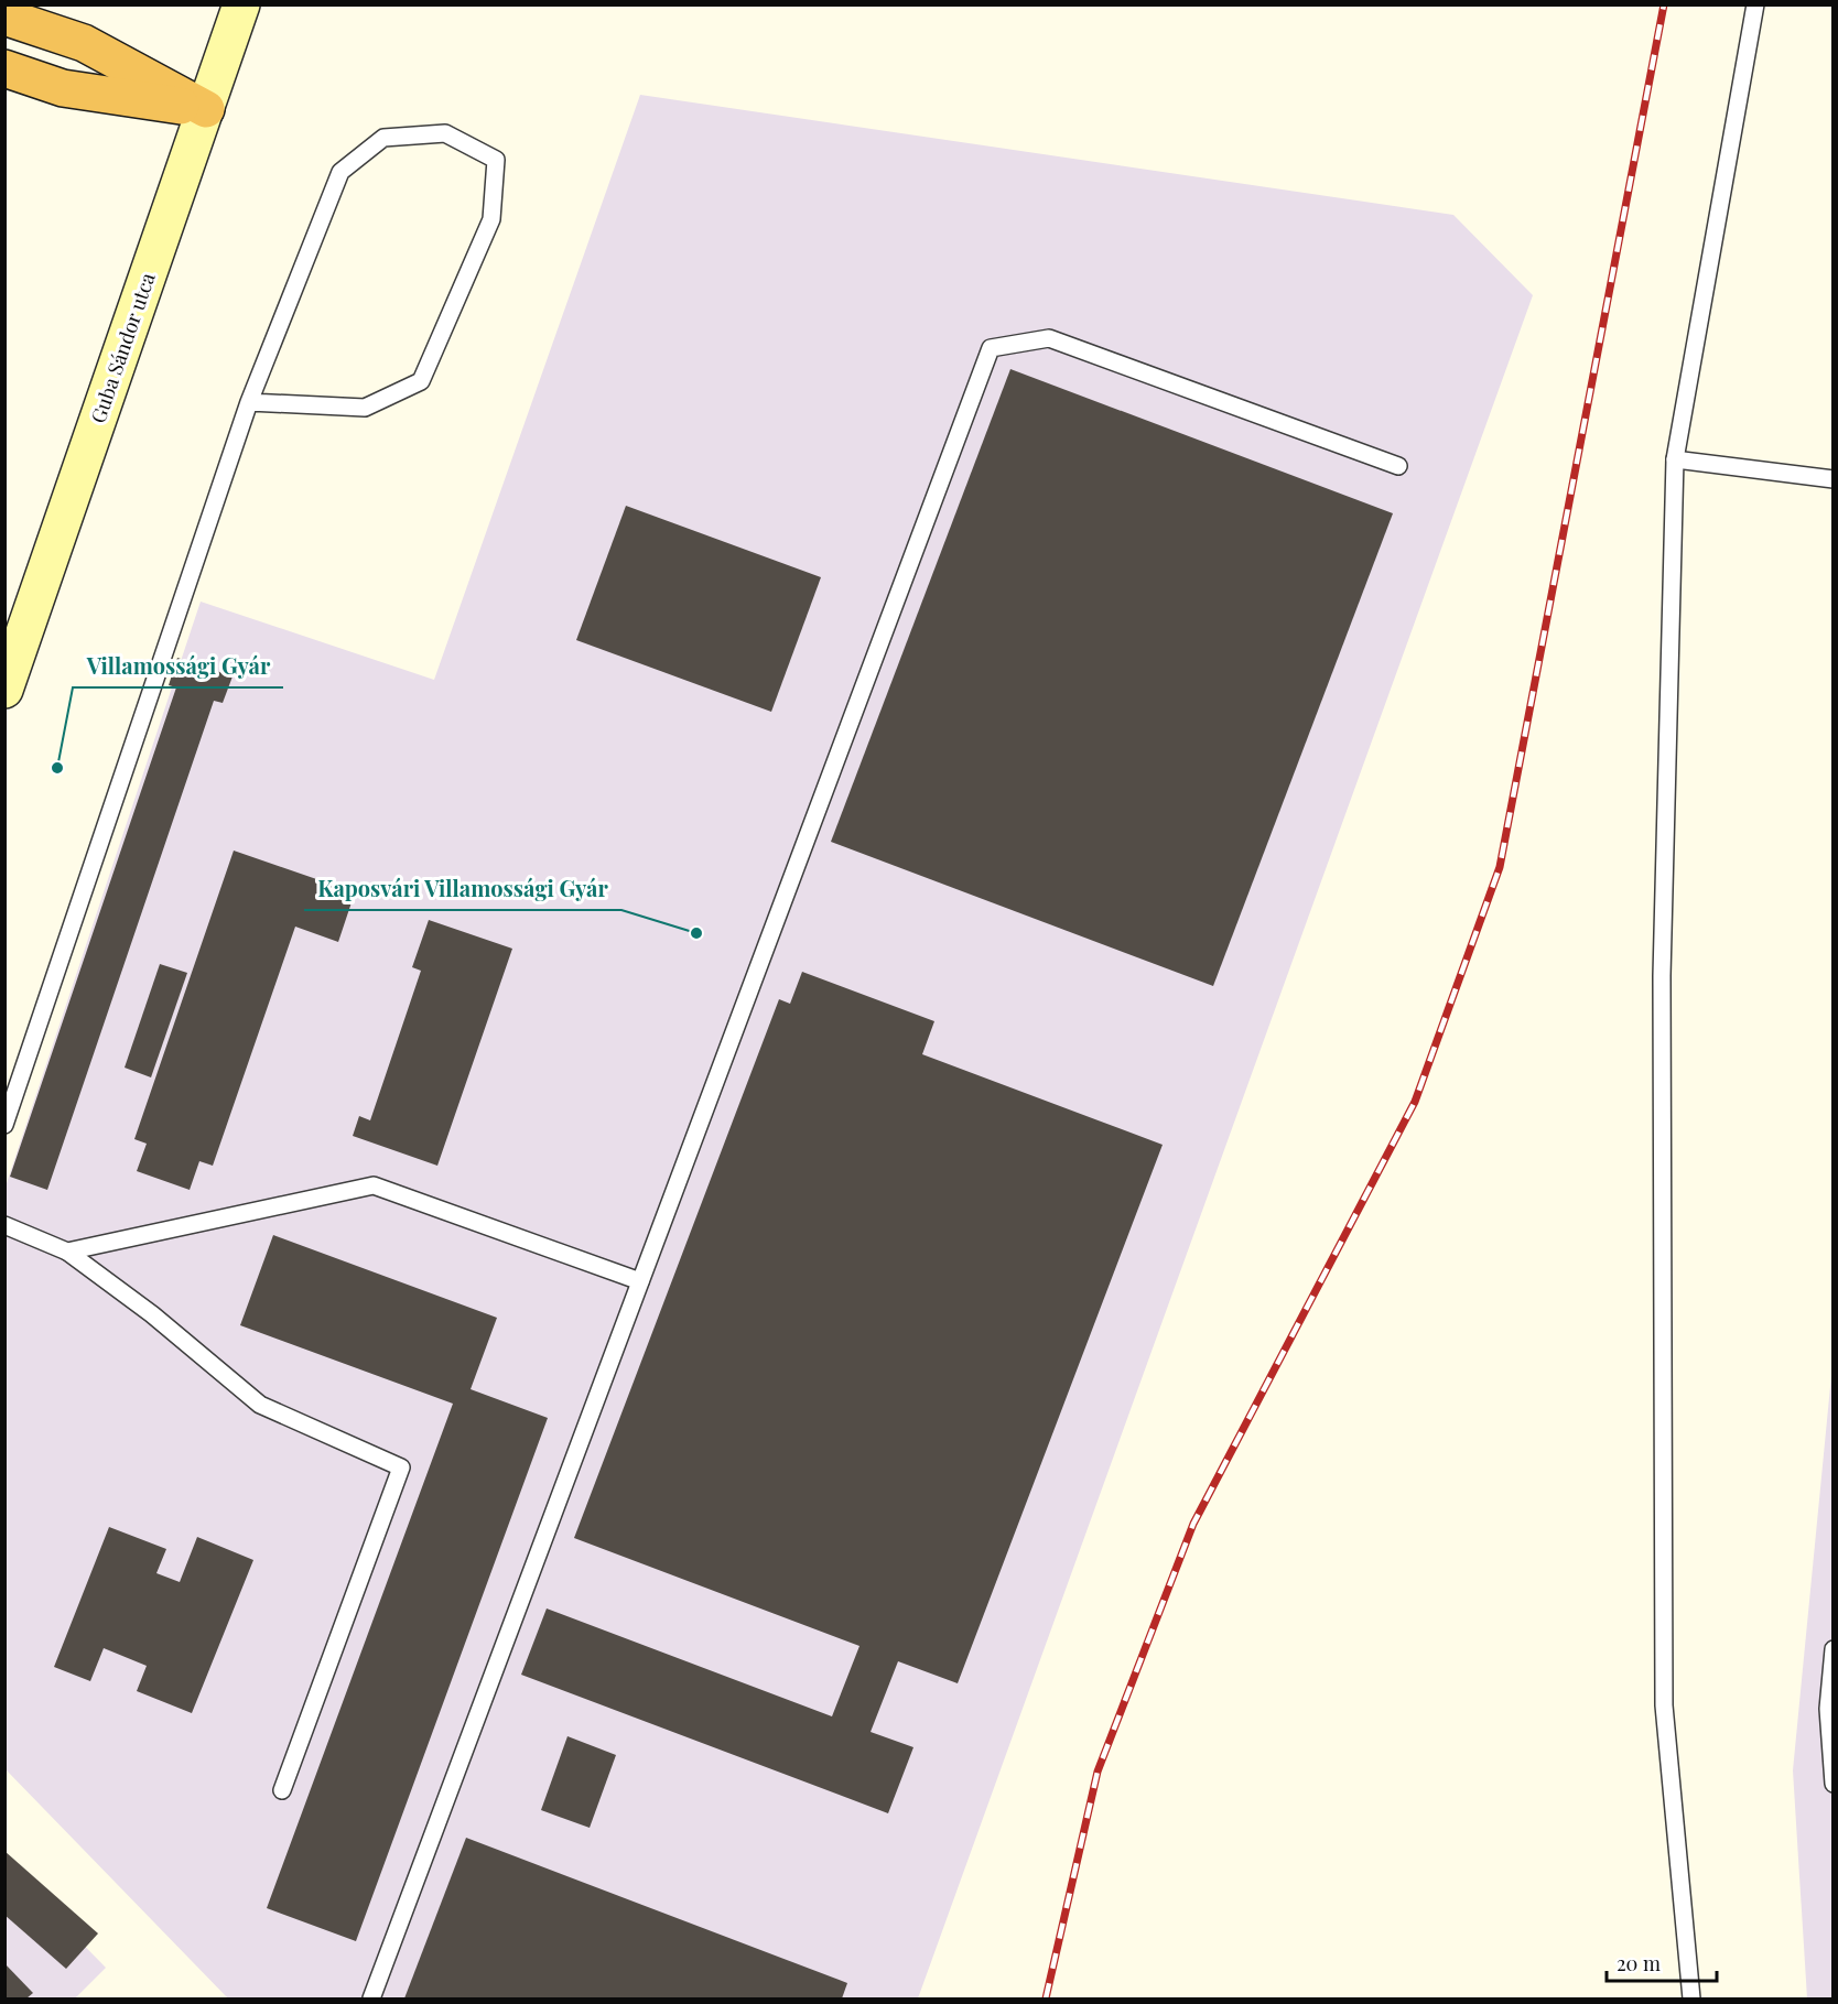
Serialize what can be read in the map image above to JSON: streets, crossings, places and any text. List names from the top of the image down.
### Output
{
  "streets": {
    "main road": ["Guba Sándor utca"]
  },
  "places": ["Villamossági Gyár", "Kaposvári Villamossági Gyár"],
  "scale_bar": "20 m"
}
